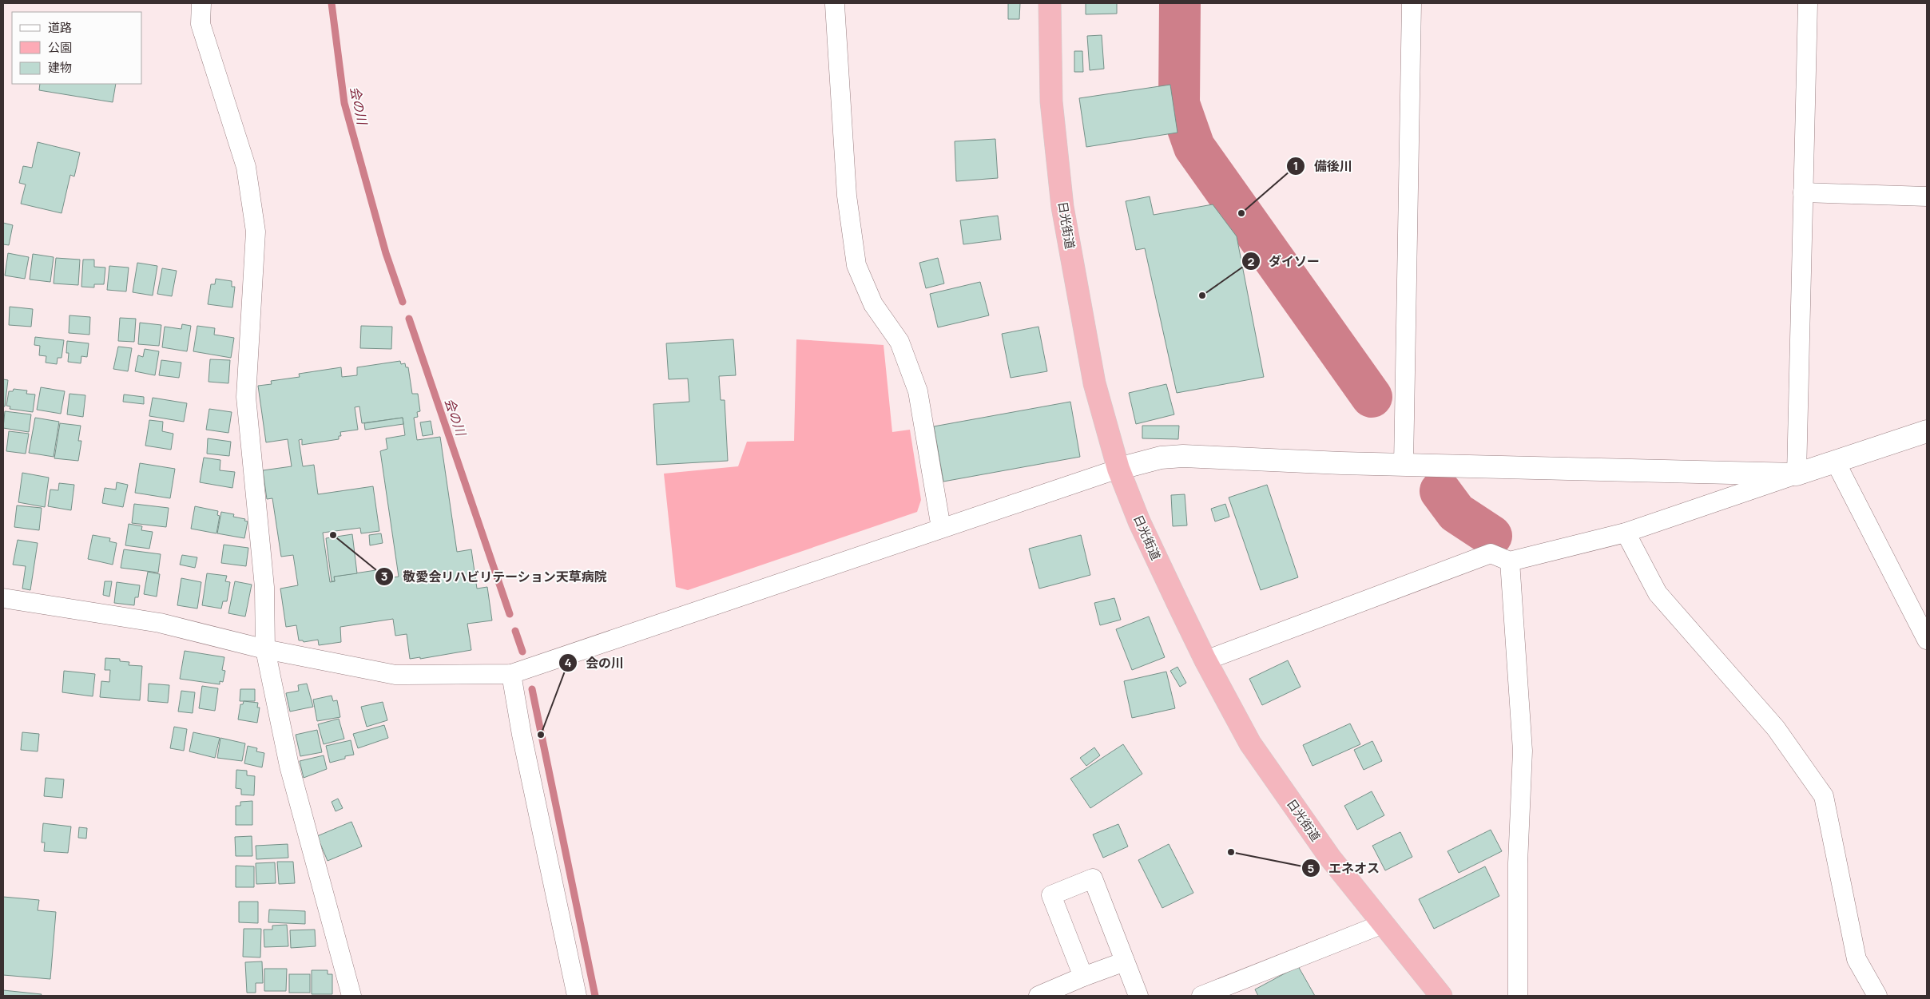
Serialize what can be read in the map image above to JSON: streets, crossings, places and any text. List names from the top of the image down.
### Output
{
  "streets": {
    "highway": ["日光街道"]
  },
  "water": ["会の川"],
  "places": [
    "備後川",
    "ダイソー",
    "敬愛会リハビリテーション天草病院",
    "会の川",
    "エネオス"
  ],
  "legend": ["道路", "公園", "建物"]
}
